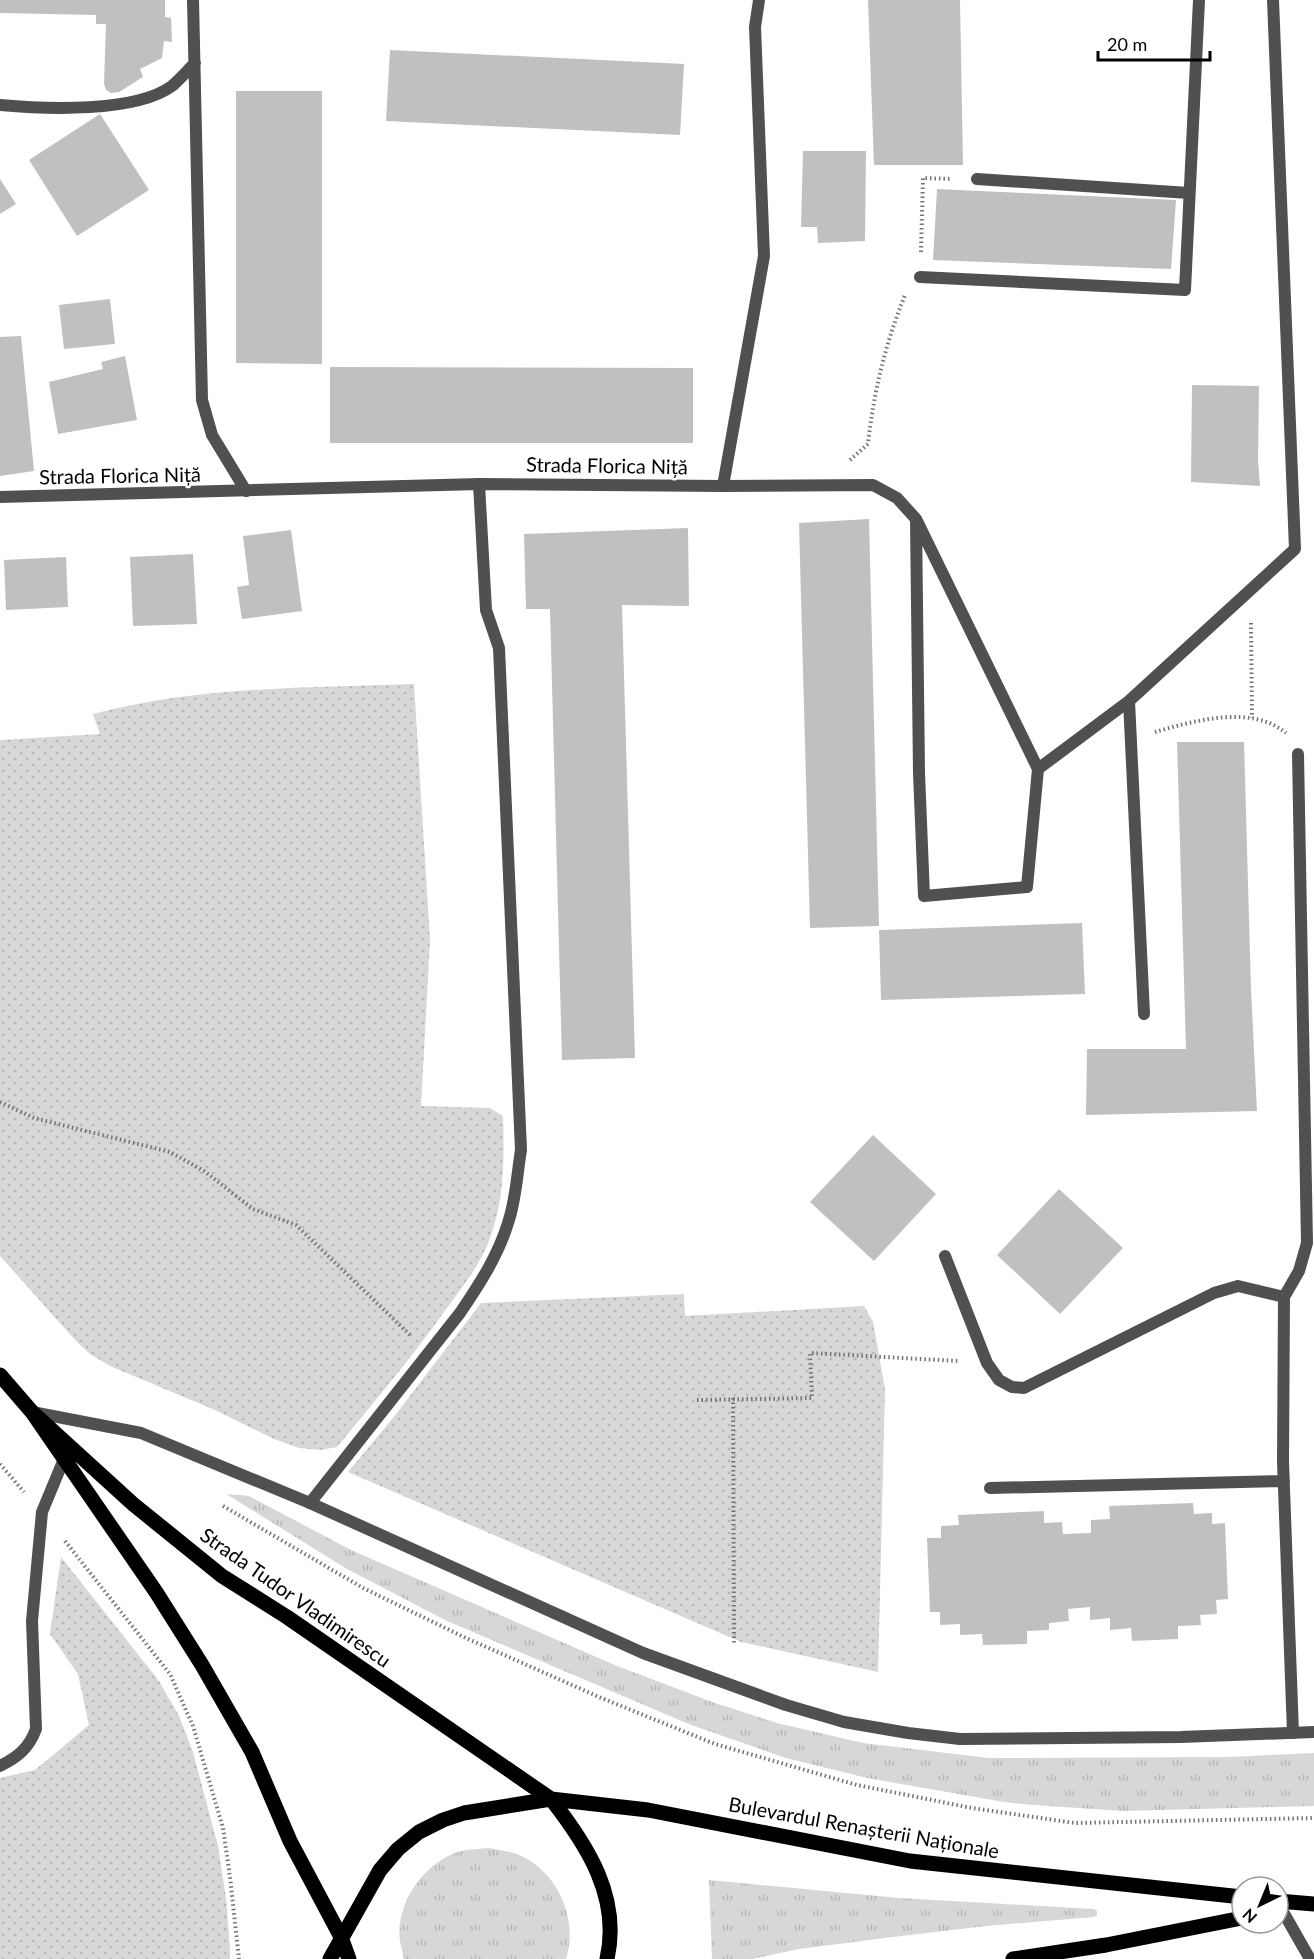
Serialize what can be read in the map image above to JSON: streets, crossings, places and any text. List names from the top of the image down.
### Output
{
  "streets": {
    "main road": ["Strada Tudor Vladimirescu", "Bulevardul Renașterii Naționale"],
    "street": ["Strada Florica Niță"]
  },
  "crossings": [
    ["Strada Tudor Vladimirescu", "Bulevardul Renașterii Naționale"]
  ],
  "scale_bar": "20 m",
  "north": "bottom left"
}
